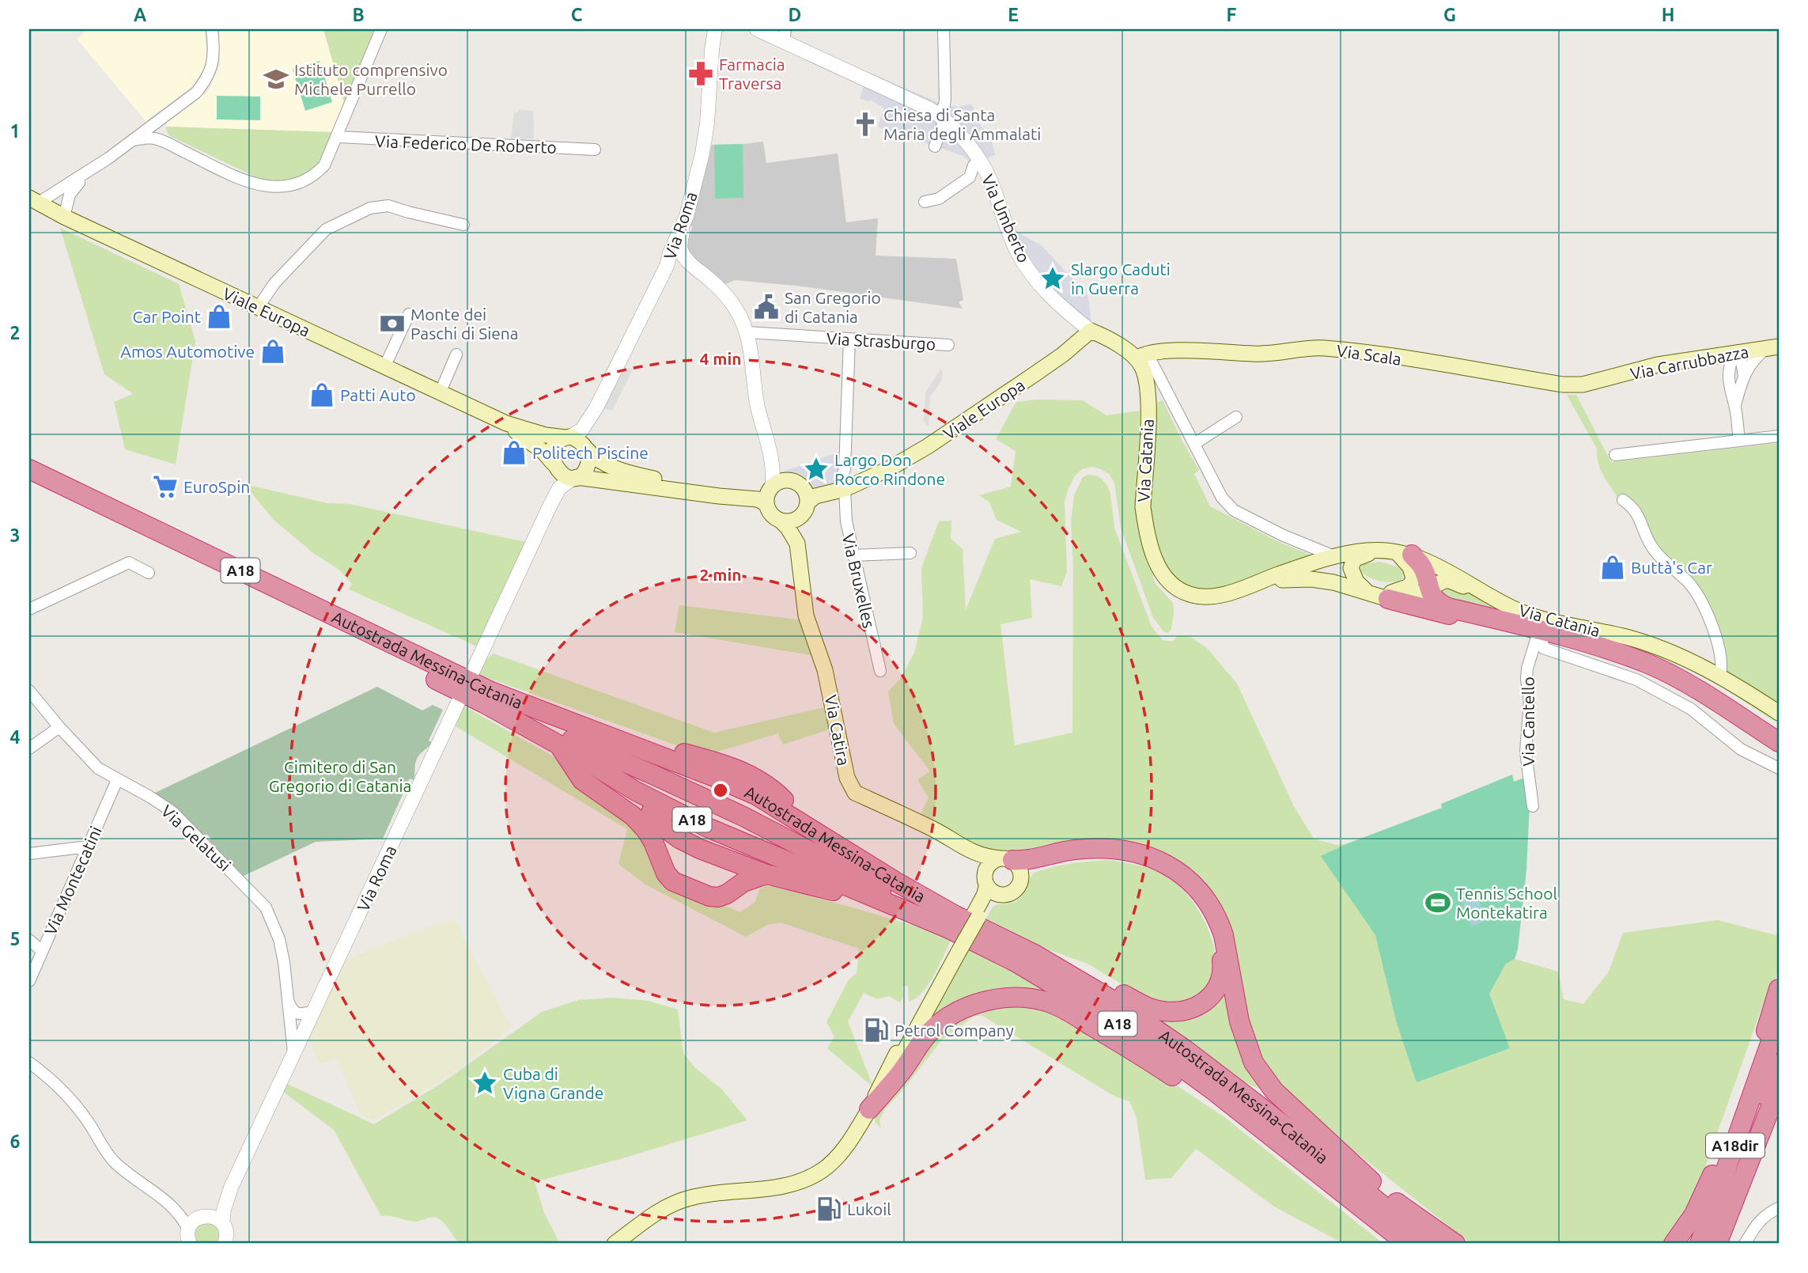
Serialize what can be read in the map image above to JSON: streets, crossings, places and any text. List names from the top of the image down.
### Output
{
  "streets": {
    "highway": ["A18", "Autostrada Messina-Catania", "A18dir"],
    "main road": [
      "Via Umberto",
      "Viale Europa",
      "Via Scala",
      "Via Carrubbazza",
      "Via Catania",
      "Via Catira"
    ],
    "street": [
      "Via Federico De Roberto",
      "Via Roma",
      "Via Strasburgo",
      "Via Bruxelles",
      "Via Cantello",
      "Via Gelatusi",
      "Via Montecatini"
    ]
  },
  "crossings": [
    ["Via Umberto", "Viale Europa"],
    ["Via Umberto", "Via Scala"],
    ["Via Umberto", "Via Catania"],
    ["Via Roma", "Via Gelatusi"],
    ["Viale Europa", "Via Bruxelles"],
    ["Via Strasburgo", "Via Bruxelles"],
    ["Via Scala", "Via Carrubbazza"],
    ["Via Scala", "Via Catania"],
    ["Via Catania", "Via Cantello"],
    ["Via Gelatusi", "Via Montecatini"]
  ],
  "parks": ["Cimitero di San Gregorio di Catania"],
  "places": {
    "pharmacy": ["Farmacia Traversa"],
    "school or university": ["Istituto comprensivo Michele Purrello"],
    "church": ["Chiesa di Santa Maria degli Ammalati"],
    "place": ["Slargo Caduti in Guerra", "Largo Don Rocco Rindone", "Cuba di Vigna Grande"],
    "public building": ["San Gregorio di Catania"],
    "shop": [
      "Car Point",
      "Amos Automotive",
      "Patti Auto",
      "Politech Piscine",
      "Buttà's Car"
    ],
    "bank": ["Monte dei Paschi di Siena"],
    "supermarket": ["EuroSpin"],
    "sports": ["Tennis School Montekatira"],
    "fuel station": ["Petrol Company", "Lukoil"]
  },
  "grid": {
    "columns": [
      "A",
      "B",
      "C",
      "D",
      "E",
      "F",
      "G",
      "H"
    ],
    "rows": [
      "1",
      "2",
      "3",
      "4",
      "5",
      "6"
    ]
  },
  "rings": ["4 min", "2 min"]
}
